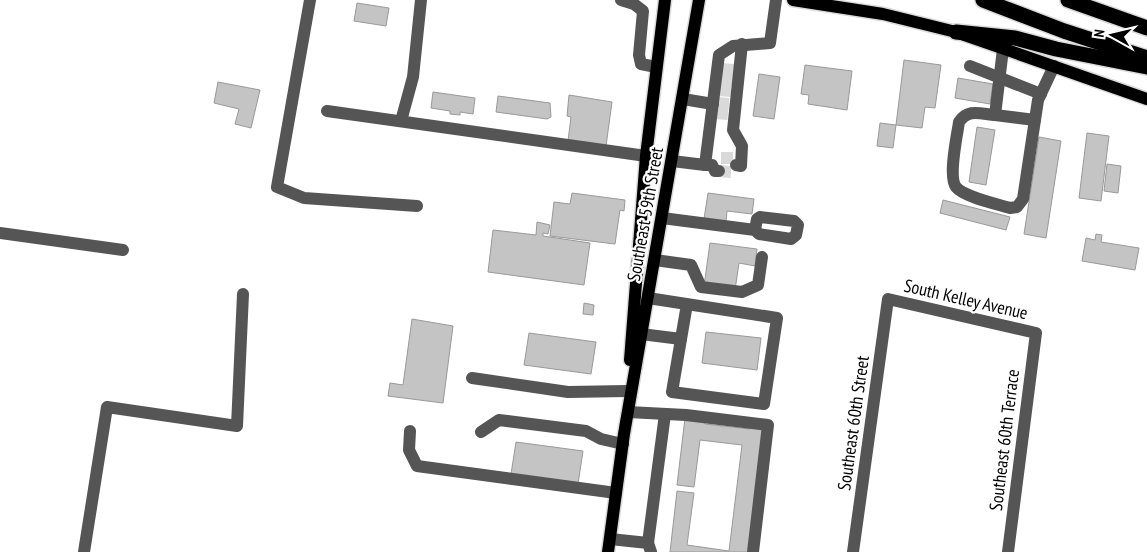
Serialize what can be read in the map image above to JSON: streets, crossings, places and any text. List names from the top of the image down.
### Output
{
  "streets": {
    "main road": ["Southeast 59th Street"],
    "street": ["South Kelley Avenue", "Southeast 60th Street", "Southeast 60th Terrace"]
  },
  "crossings": [
    ["South Kelley Avenue", "Southeast 60th Street"],
    ["South Kelley Avenue", "Southeast 60th Terrace"]
  ],
  "north": "left"
}
